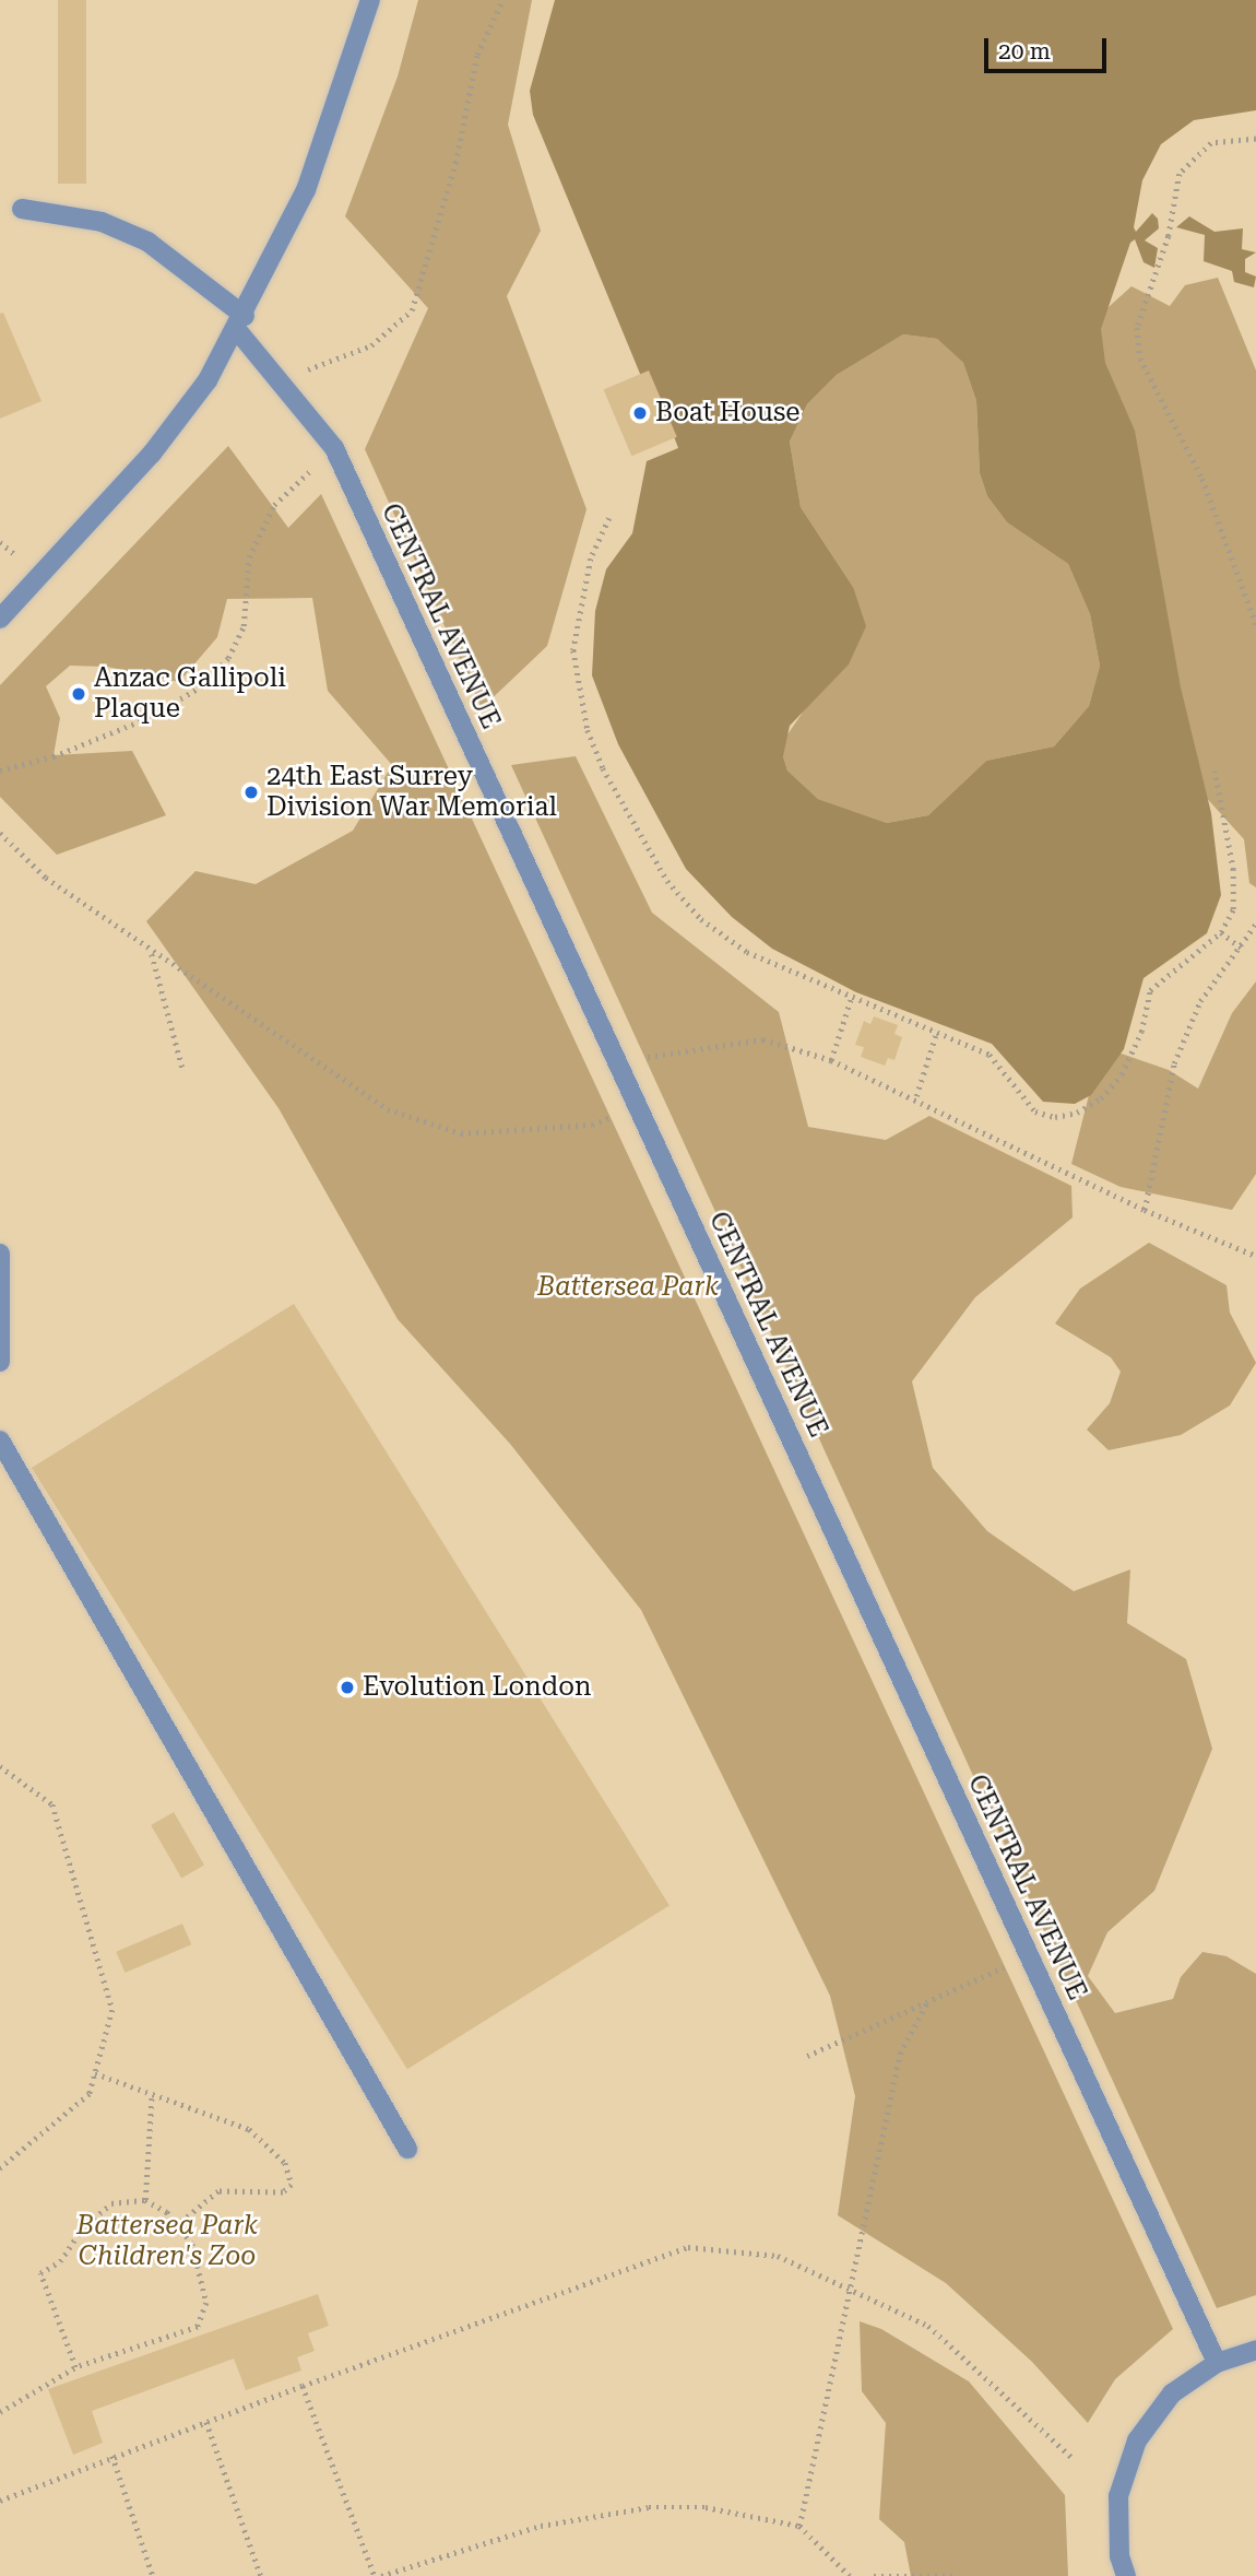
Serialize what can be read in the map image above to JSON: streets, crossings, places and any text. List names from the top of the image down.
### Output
{
  "streets": {
    "street": ["CENTRAL AVENUE"]
  },
  "parks": ["Battersea Park", "Battersea Park Children's Zoo"],
  "places": [
    "Boat House",
    "Anzac Gallipoli Plaque",
    "24th East Surrey Division War Memorial",
    "Evolution London"
  ],
  "scale_bar": "20 m"
}
